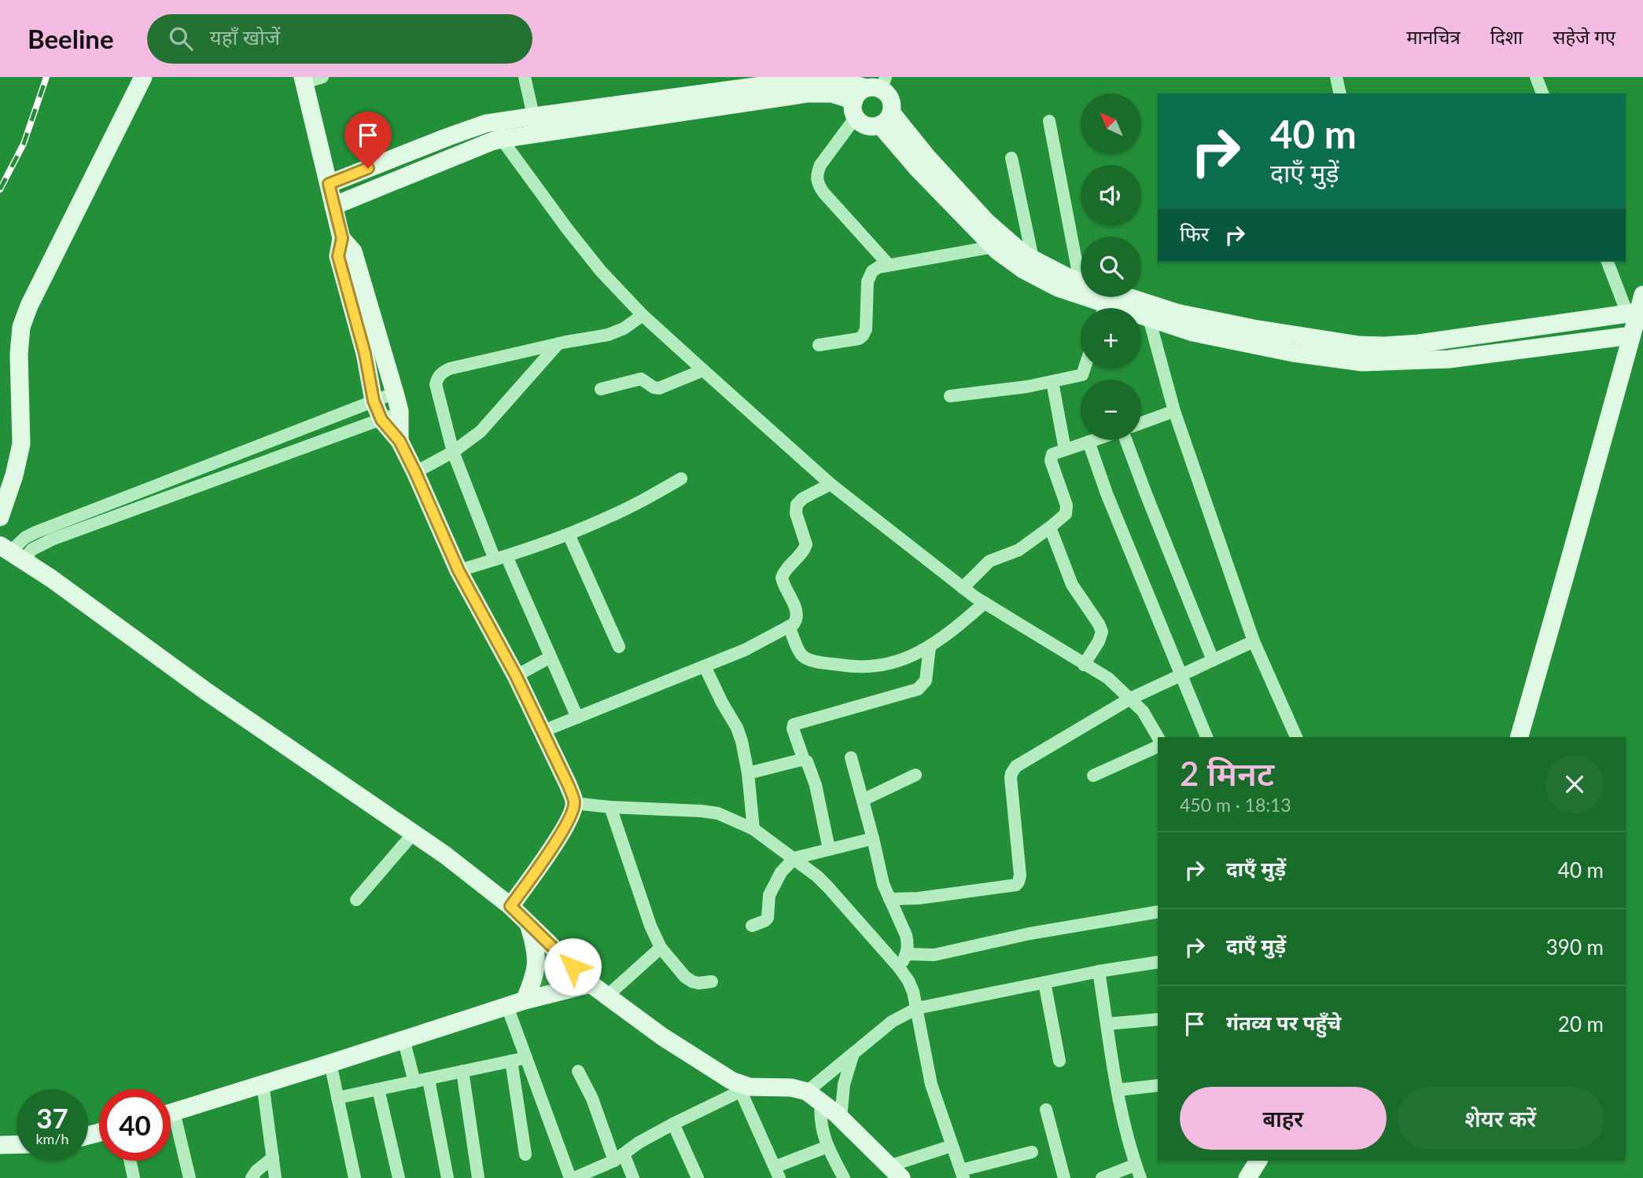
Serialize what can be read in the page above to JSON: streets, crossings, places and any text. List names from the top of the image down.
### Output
{
  "north": "top left",
  "page": {
    "header": "Beeline",
    "search": "यहाँ खोजें",
    "nav": ["मानचित्र", "दिशा", "सहेजे गए"],
    "map_buttons": ["+", "−"],
    "turn": ["40 m", "दाएँ मुड़ें"],
    "then": "फिर",
    "heading": ["2 मिनट", "450 m · 18:13"],
    "list": [
      {
        "name": "दाएँ मुड़ें",
        "value": "40 m"
      },
      {
        "name": "दाएँ मुड़ें",
        "value": "390 m"
      },
      {
        "name": "गंतव्य पर पहुँचे",
        "value": "20 m"
      }
    ],
    "buttons": ["बाहर", "शेयर करें"],
    "speed": "37 km/h",
    "limit": "40"
  }
}
